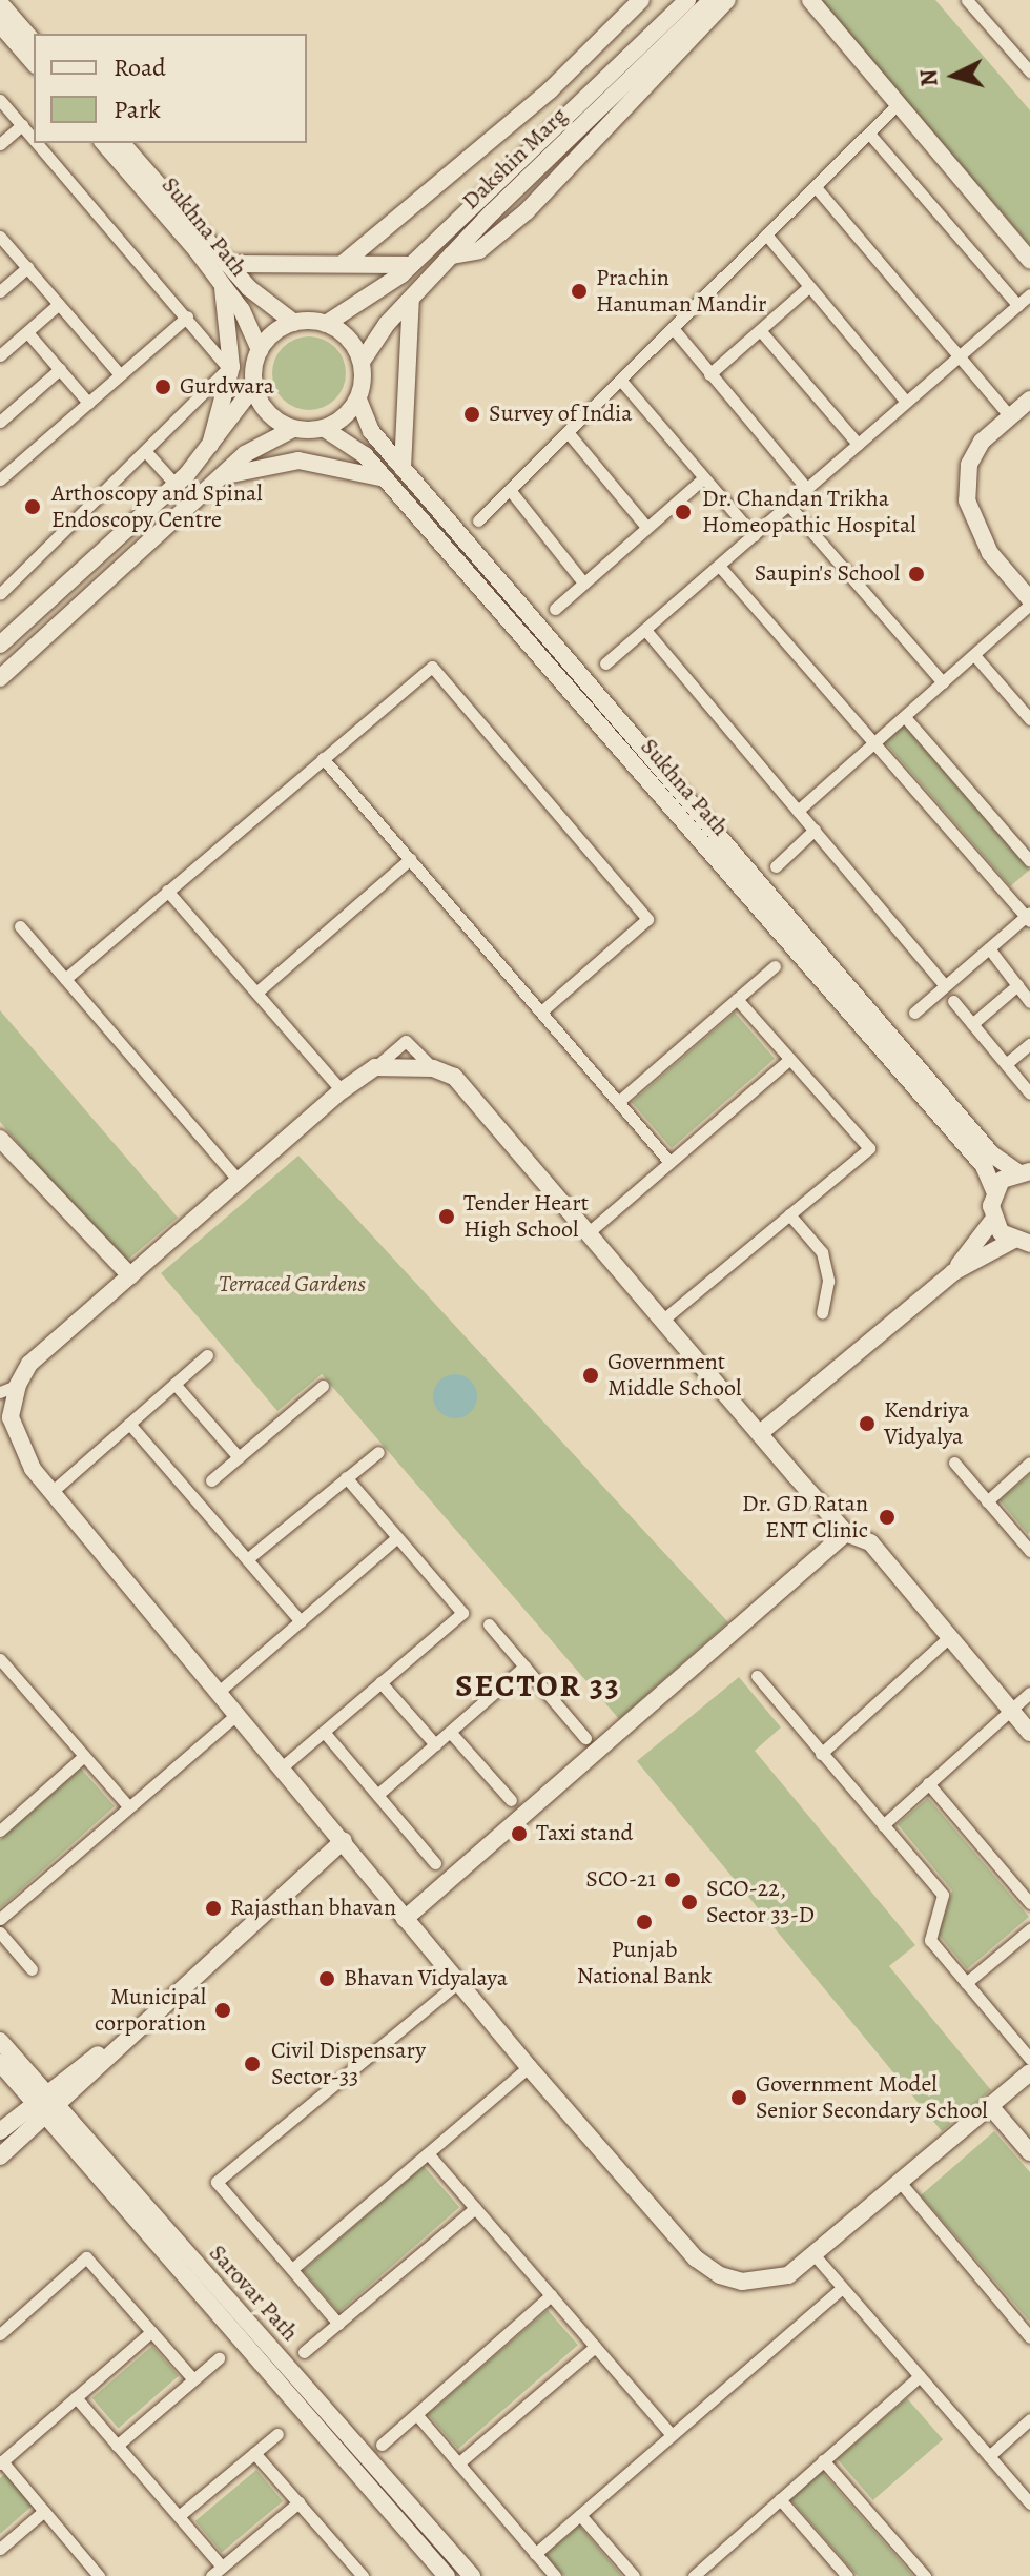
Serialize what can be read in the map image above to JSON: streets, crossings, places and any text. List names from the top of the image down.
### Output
{
  "streets": {
    "main road": ["Dakshin Marg", "Sukhna Path", "Sarovar Path"]
  },
  "crossings": [
    ["Dakshin Marg", "Sukhna Path"]
  ],
  "districts": ["SECTOR 33"],
  "parks": ["Terraced Gardens"],
  "places": [
    "Prachin Hanuman Mandir",
    "Gurdwara",
    "Survey of India",
    "Arthoscopy and Spinal Endoscopy Centre",
    "Dr. Chandan Trikha Homeopathic Hospital",
    "Saupin's School",
    "Tender Heart High School",
    "Government Middle School",
    "Kendriya Vidyalya",
    "Dr. GD Ratan ENT Clinic",
    "Taxi stand",
    "SCO-21",
    "SCO-22, Sector 33-D",
    "Rajasthan bhavan",
    "Punjab National Bank",
    "Bhavan Vidyalaya",
    "Municipal corporation",
    "Civil Dispensary Sector-33",
    "Government Model Senior Secondary School"
  ],
  "legend": ["Road", "Park"],
  "north": "left"
}
